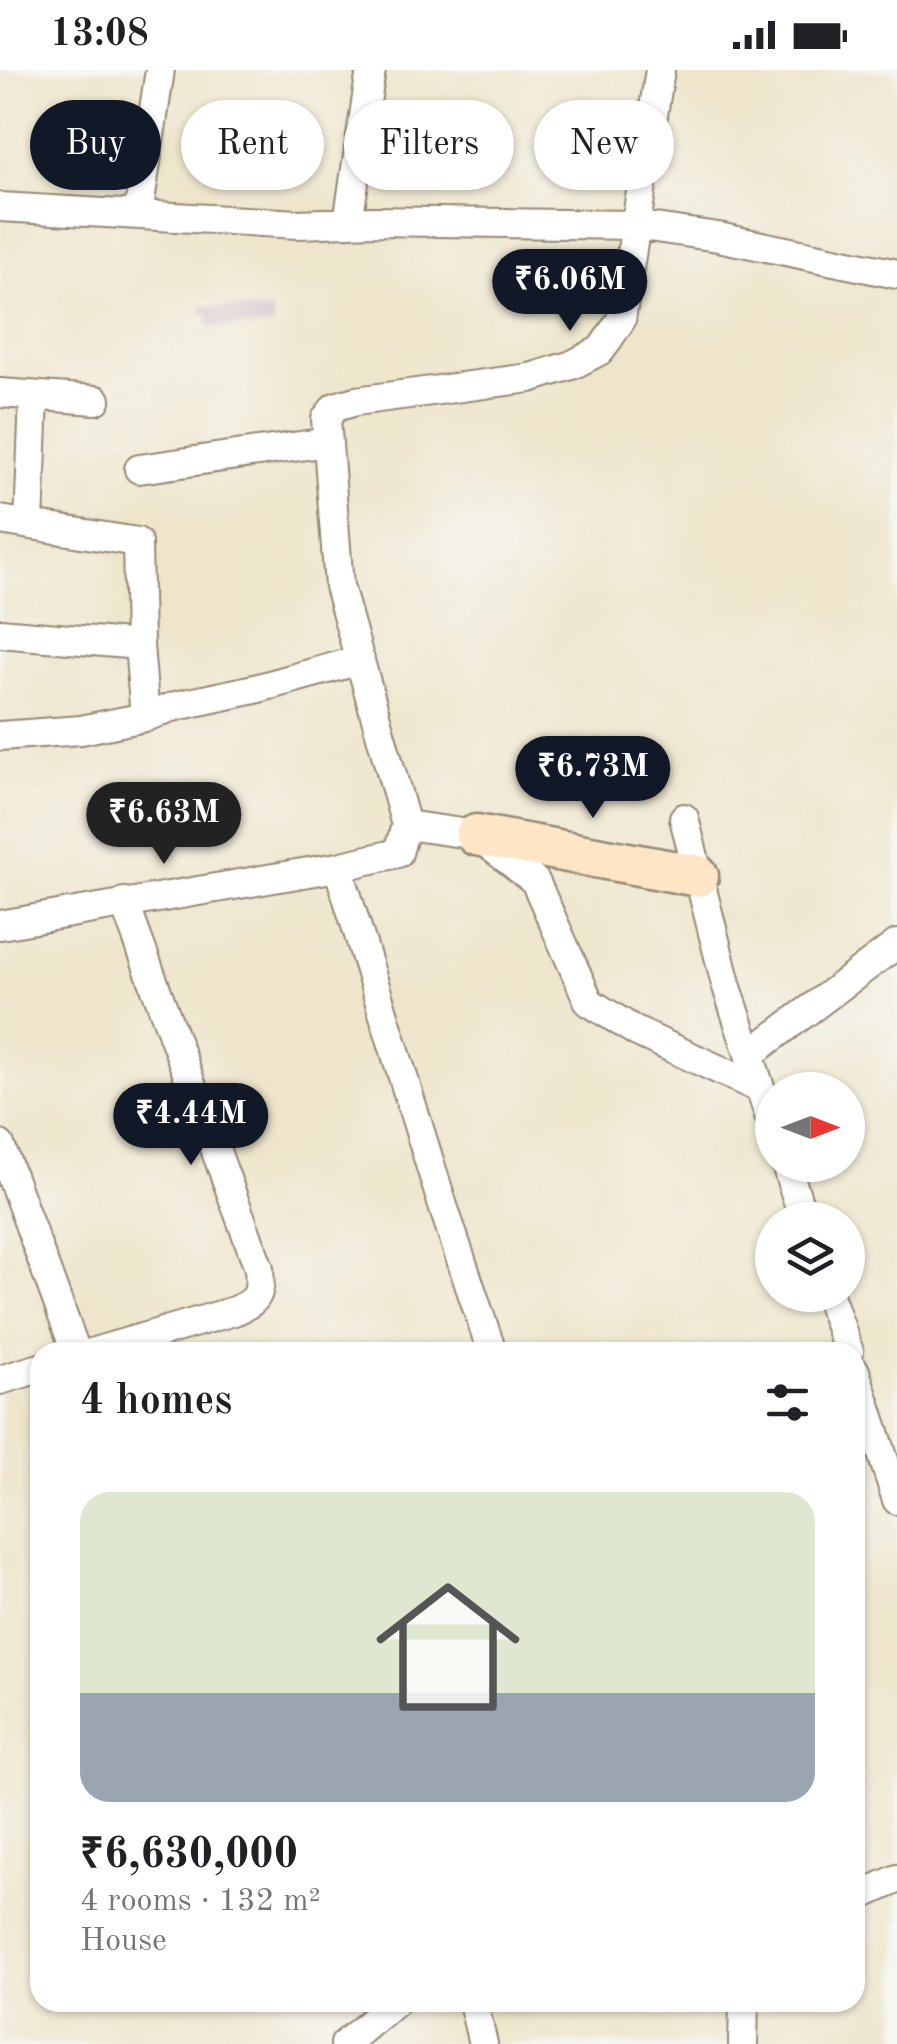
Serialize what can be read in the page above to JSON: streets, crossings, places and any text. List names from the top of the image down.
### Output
{
  "north": "right",
  "page": {
    "status": "13:08",
    "chip": [
      "Buy",
      "Rent",
      "Filters",
      "New"
    ],
    "price": [
      "₹6.06M",
      "₹6.73M",
      "₹6.63M",
      "₹4.44M"
    ],
    "heading": "4 homes",
    "list": [
      {
        "name": "₹6,630,000",
        "note": "4 rooms · 132 m² · House"
      }
    ]
  }
}
